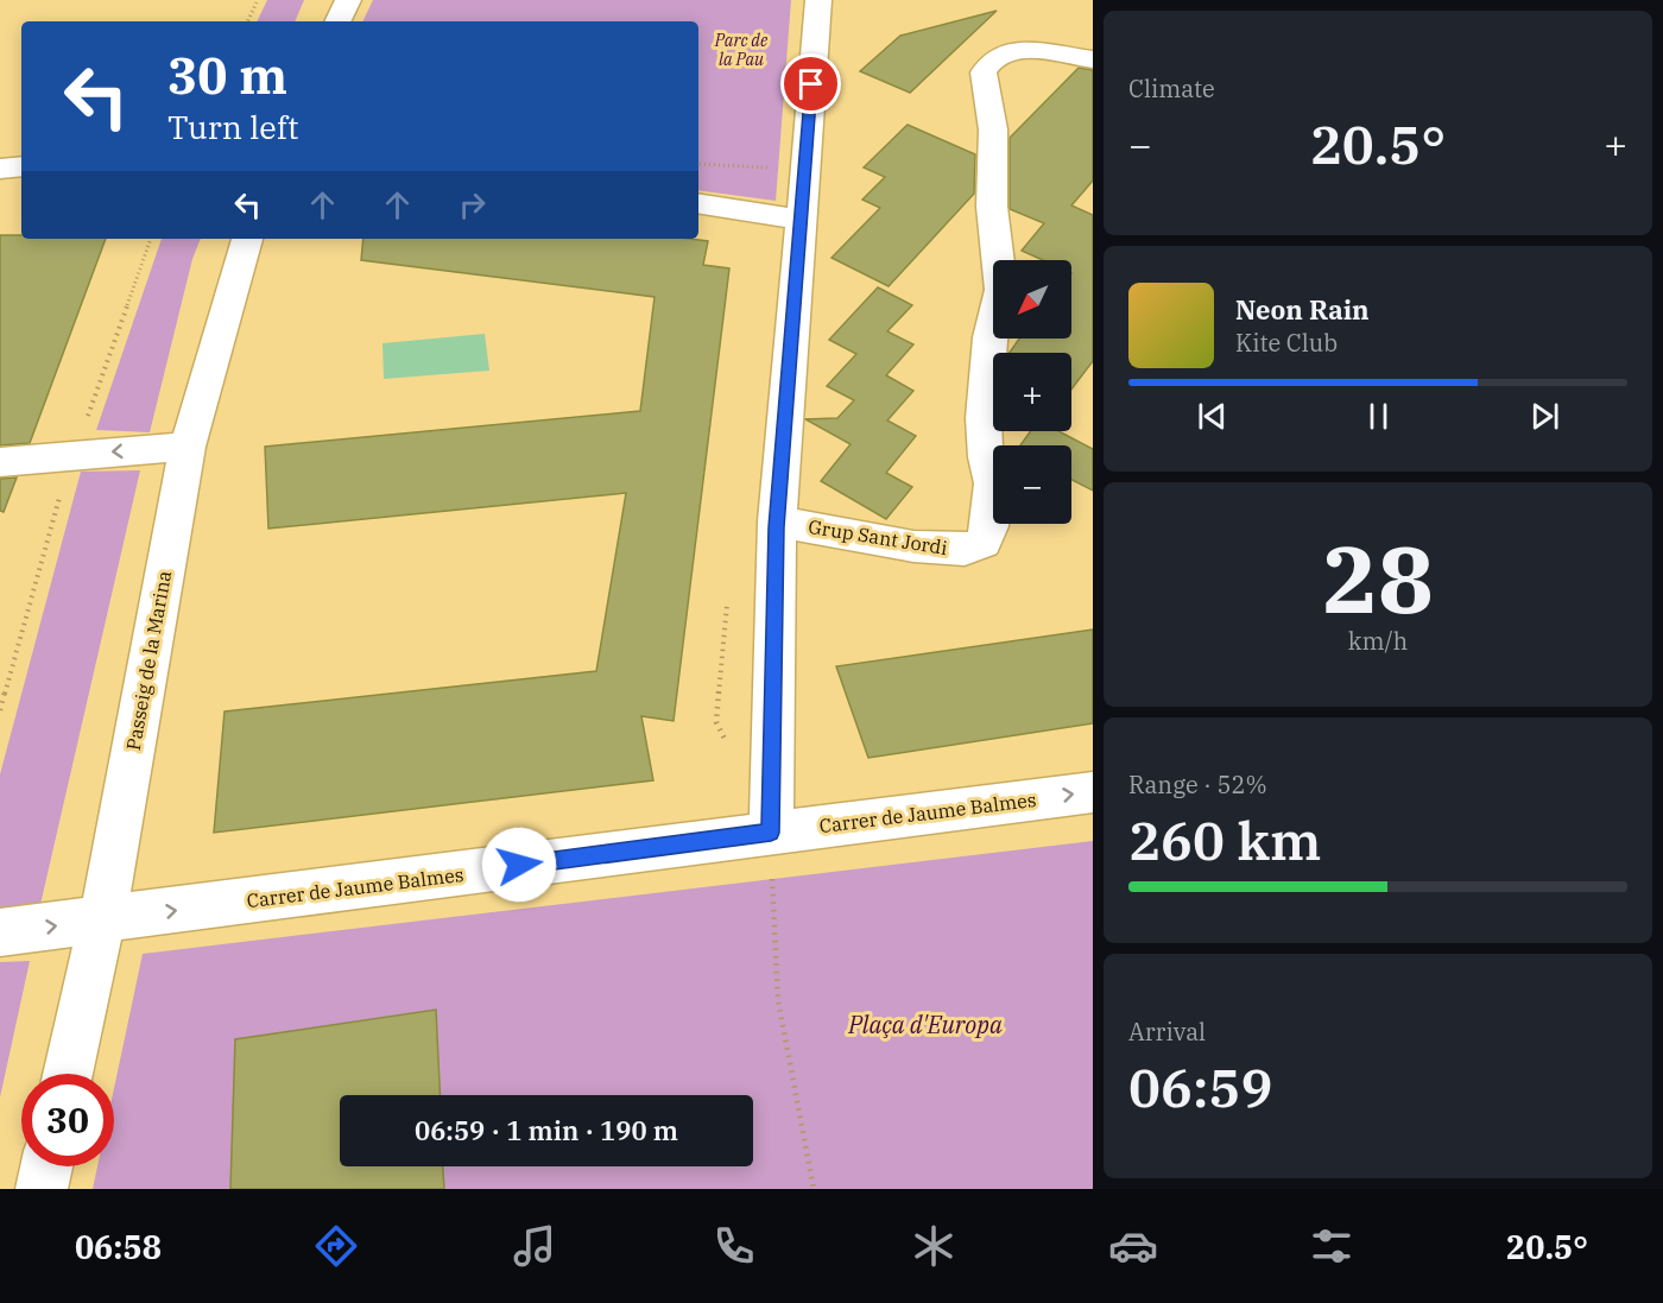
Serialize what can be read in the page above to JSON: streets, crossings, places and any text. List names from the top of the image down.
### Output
{
  "streets": {
    "street": ["Grup Sant Jordi", "Passeig de la Marina", "Carrer de Jaume Balmes"]
  },
  "crossings": [
    ["Passeig de la Marina", "Carrer de Jaume Balmes"]
  ],
  "one_way": ["Carrer de Jaume Balmes"],
  "parks": ["Parc de la Pau", "Plaça d'Europa"],
  "north": "bottom left",
  "page": {
    "tile": [
      "Climate",
      ["28", "km/h"],
      ["Range · 52%", "260 km"],
      ["Arrival", "06:59"]
    ],
    "turn": ["30 m", "Turn left"],
    "heat": ["−", "20.5°", "+"],
    "map_buttons": ["+", "−"],
    "song": ["Neon Rain", "Kite Club"],
    "limit": "30",
    "trip": "06:59 · 1 min · 190 m",
    "tabs": ["06:58", "20.5°"]
  }
}
